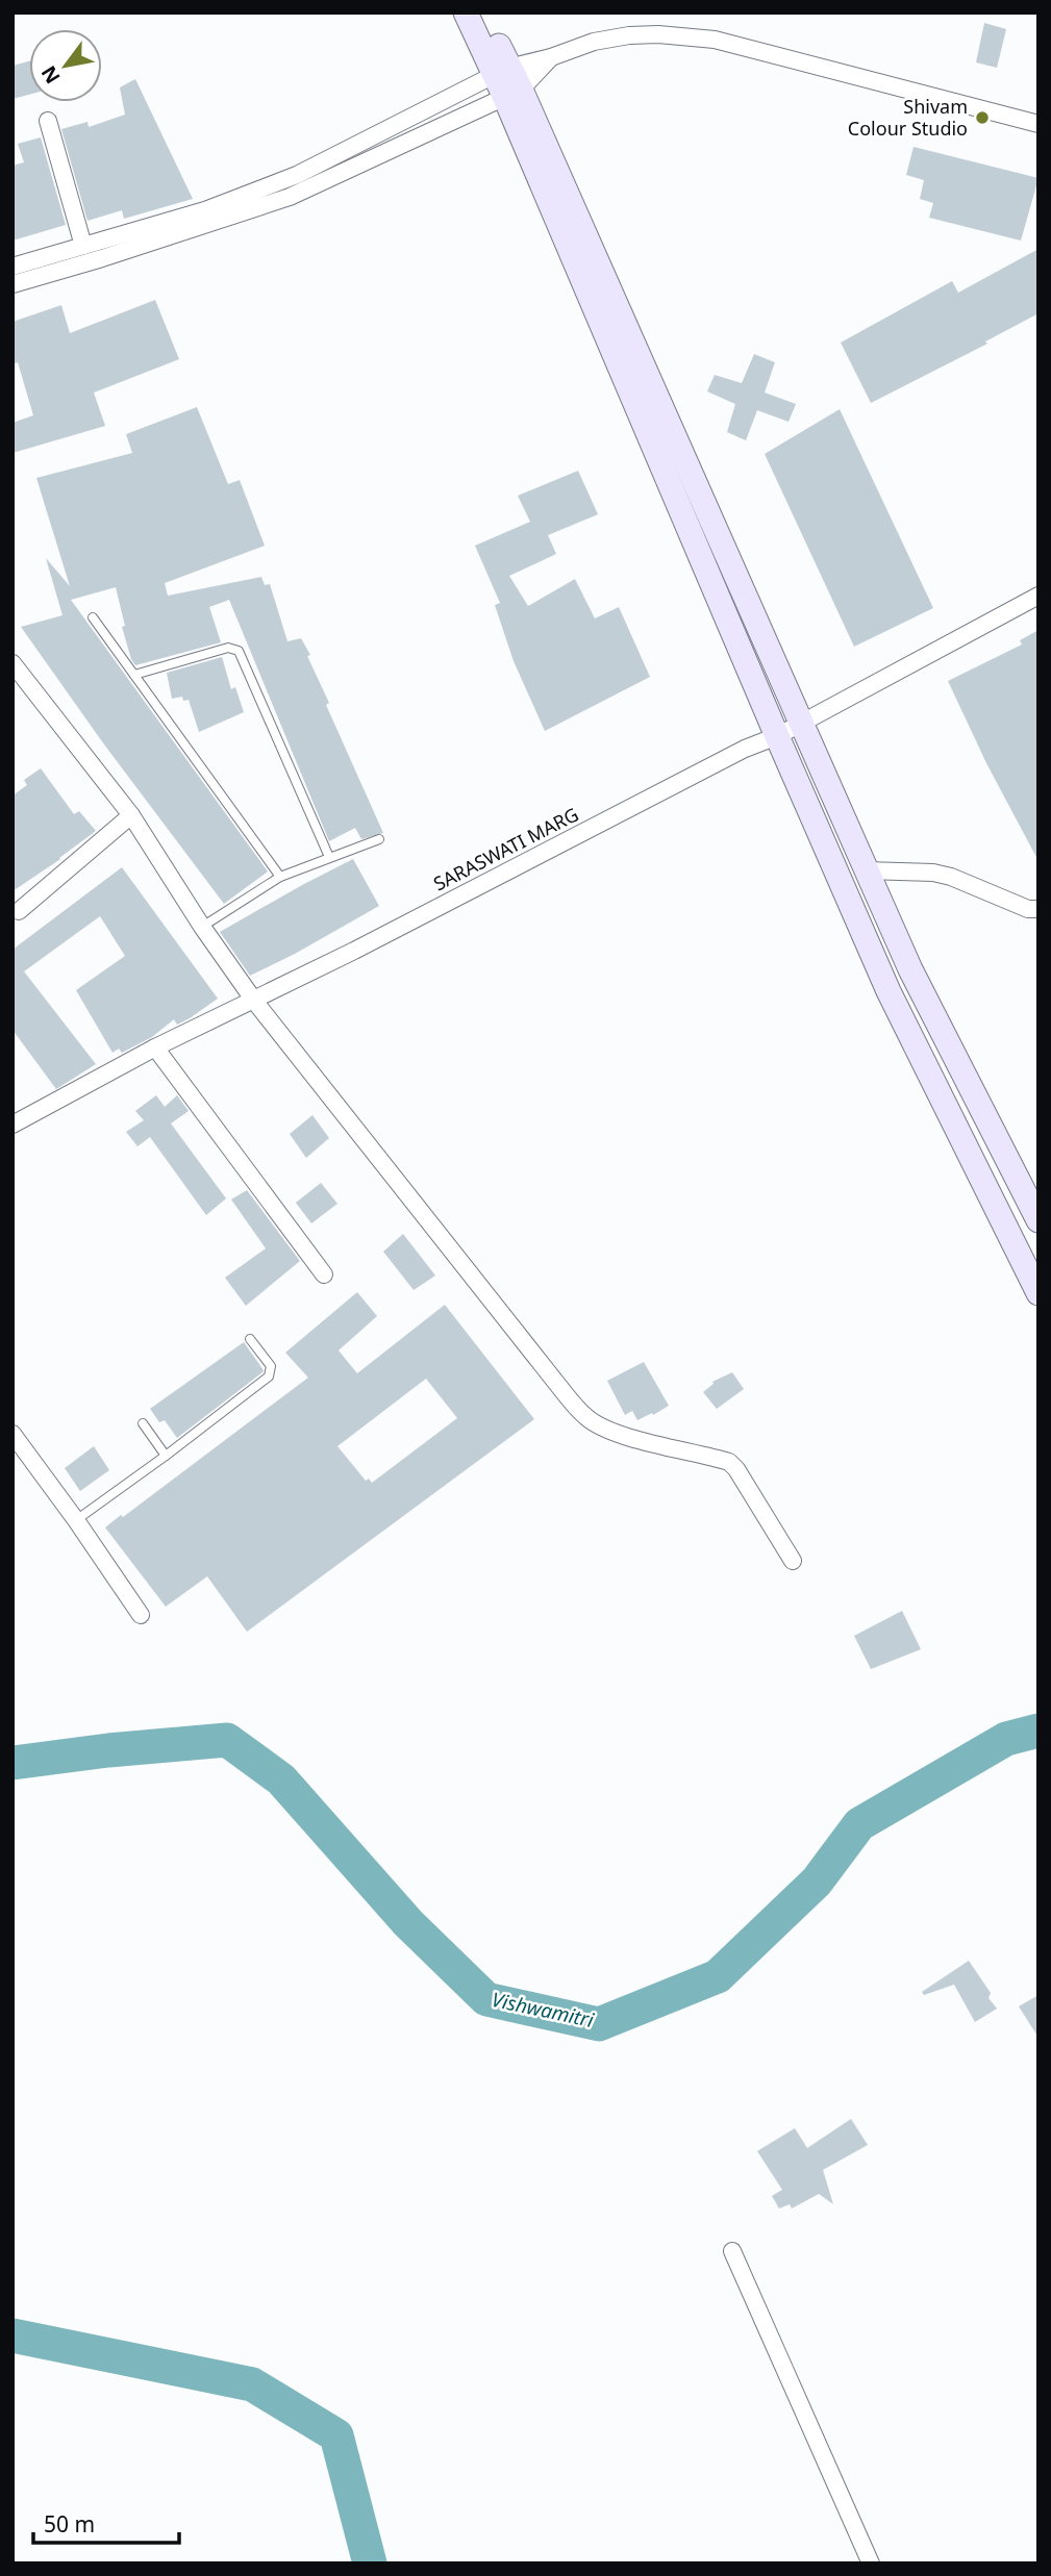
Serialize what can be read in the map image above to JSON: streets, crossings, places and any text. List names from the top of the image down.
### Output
{
  "streets": {
    "street": ["SARASWATI MARG"]
  },
  "water": ["Vishwamitri"],
  "places": ["Shivam Colour Studio"],
  "scale_bar": "50 m",
  "north": "bottom left"
}
